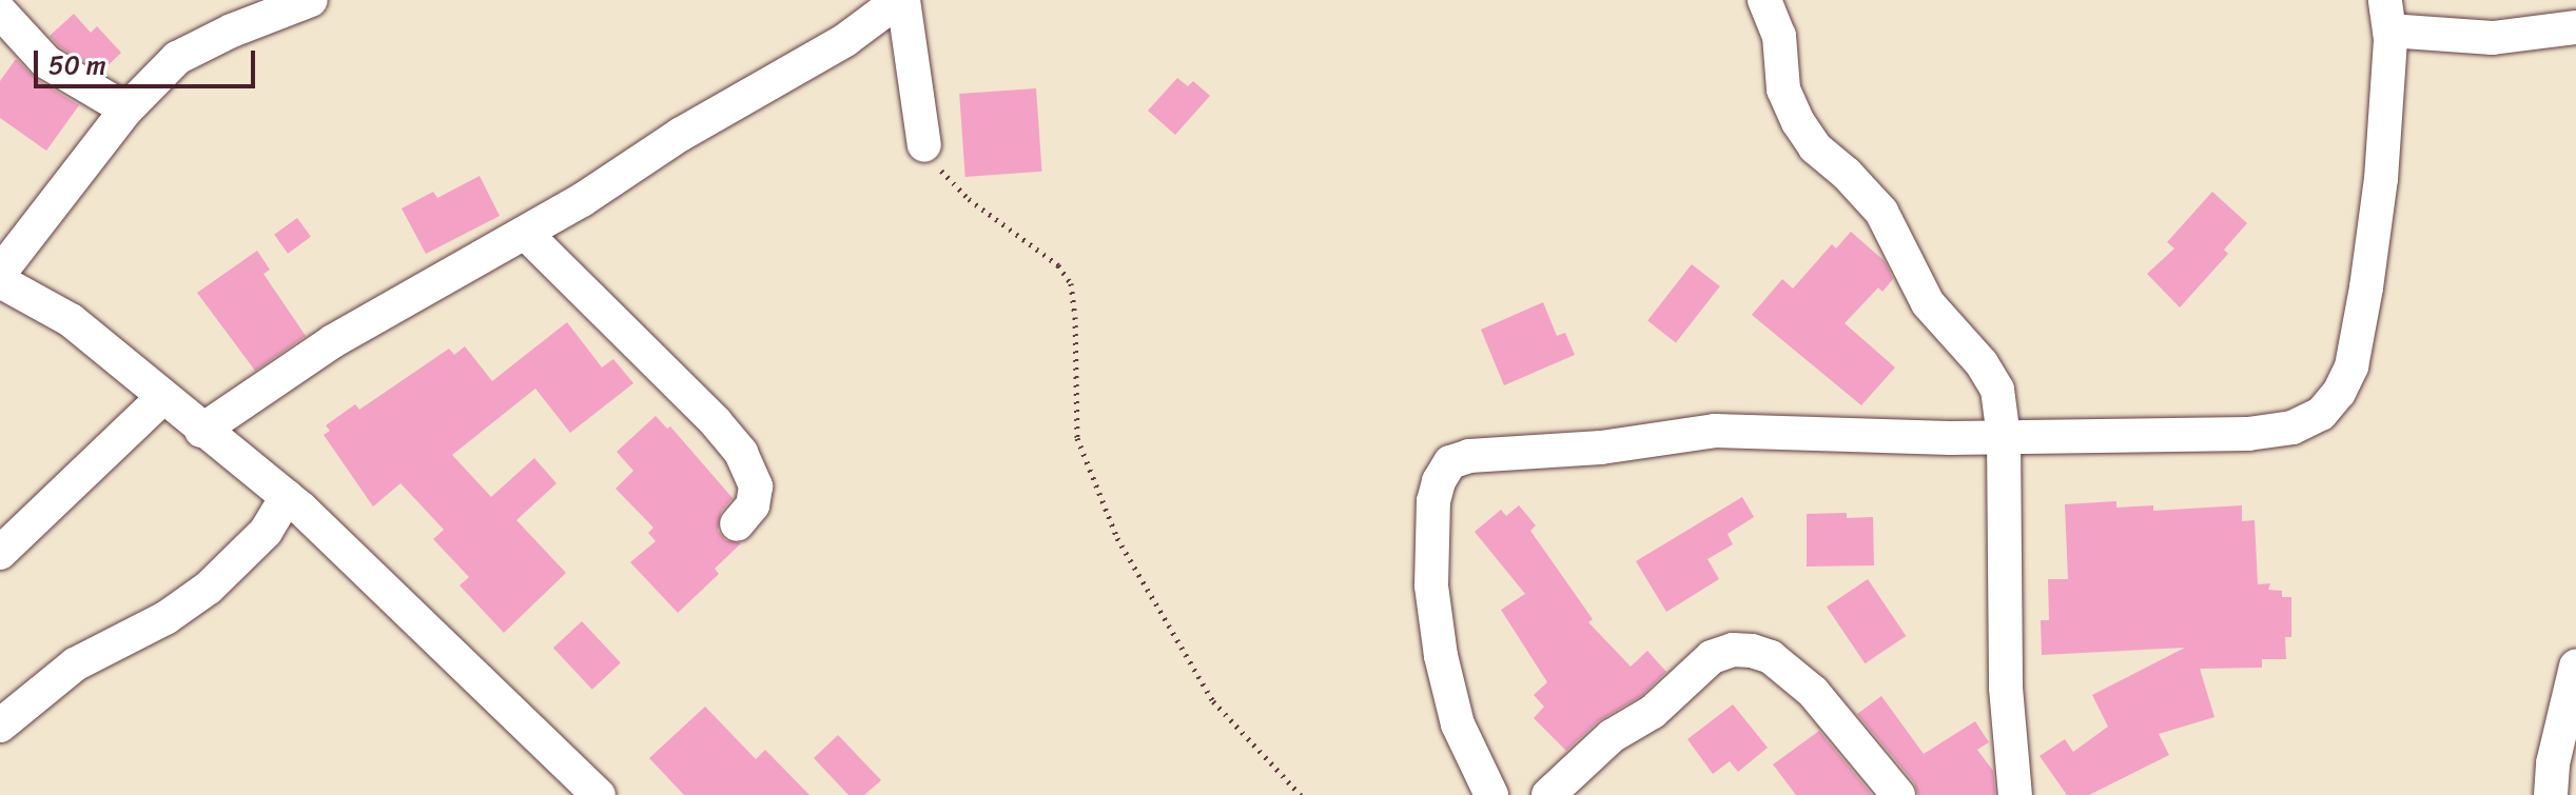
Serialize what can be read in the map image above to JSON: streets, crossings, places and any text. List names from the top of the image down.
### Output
{
  "scale_bar": "50 m"
}
